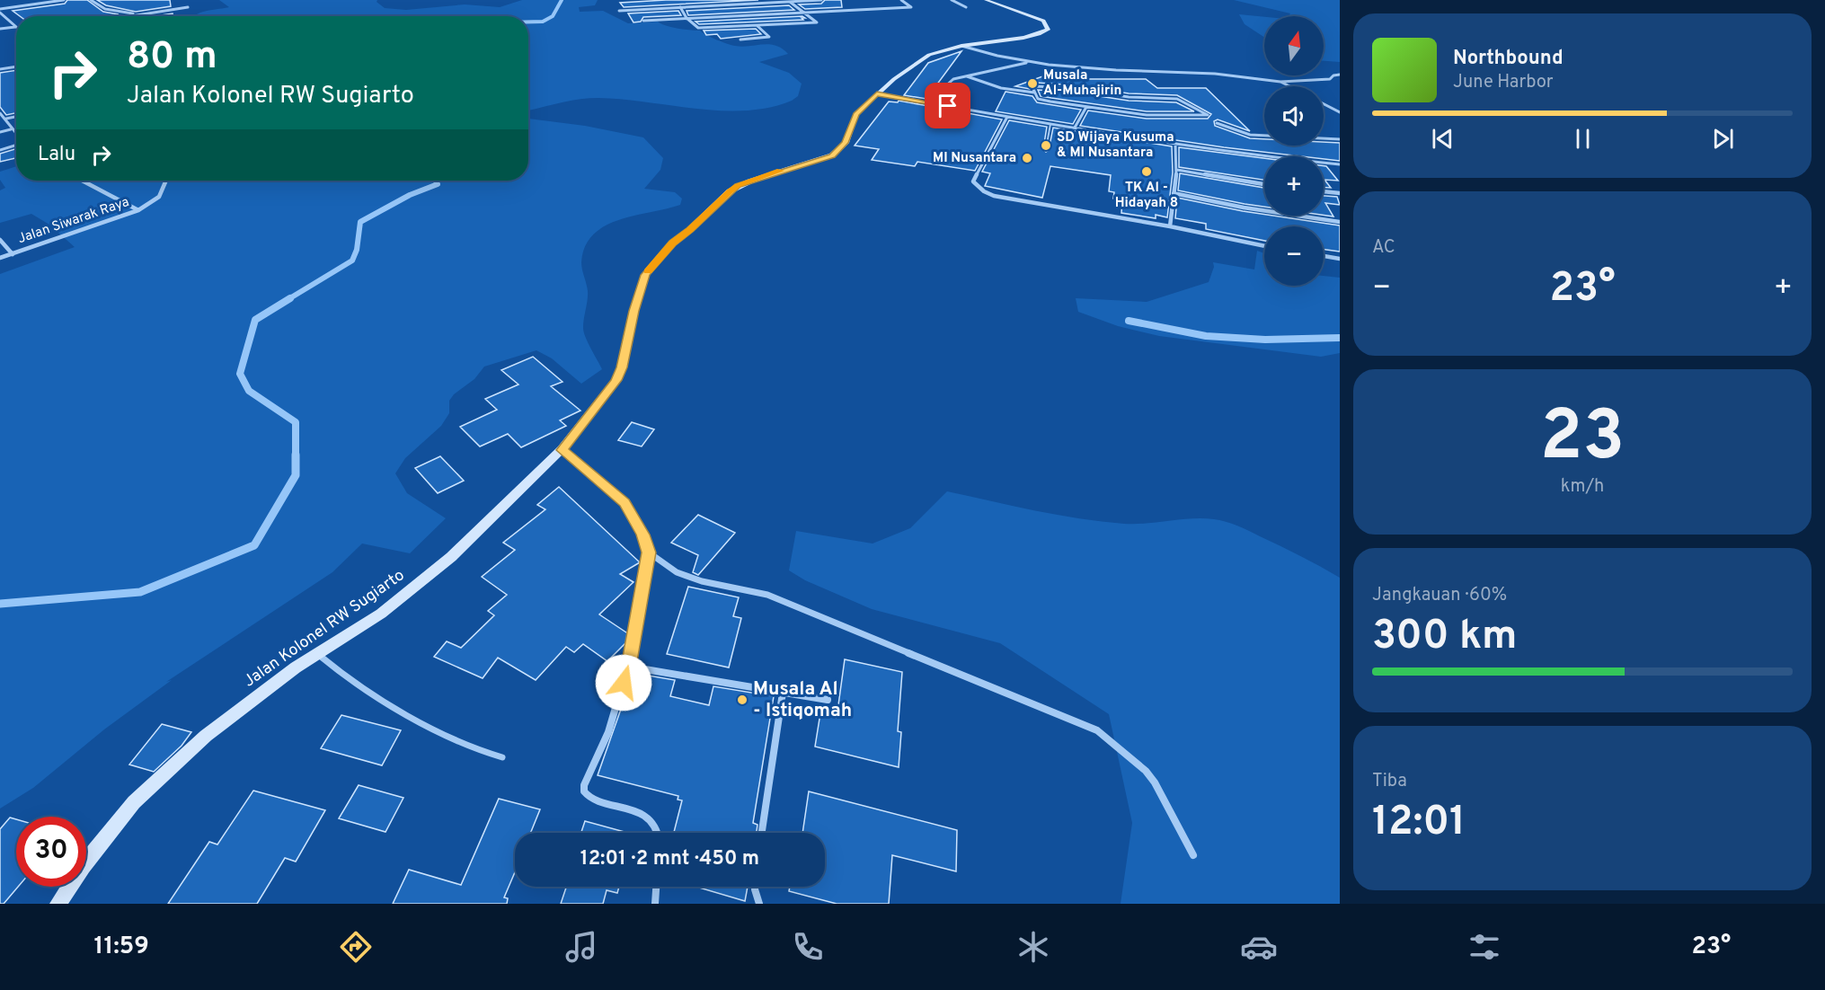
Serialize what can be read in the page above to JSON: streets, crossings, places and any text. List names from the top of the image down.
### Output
{
  "streets": {
    "main road": ["Jalan Kolonel RW Sugiarto"],
    "street": ["Jalan Siwarak Raya"]
  },
  "places": [
    "Musala Al-Muhajirin",
    "SD Wijaya Kusuma & MI Nusantara",
    "MI Nusantara",
    "TK Al - Hidayah 8",
    "Musala Al - Istiqomah"
  ],
  "north": "top",
  "page": {
    "map_buttons": ["+", "−"],
    "turn": ["80 m", "Jalan Kolonel RW Sugiarto"],
    "song": ["Northbound", "June Harbor"],
    "then": "Lalu",
    "tile": [
      "AC",
      ["23", "km/h"],
      ["Jangkauan · 60%", "300 km"],
      ["Tiba", "12:01"]
    ],
    "heat": ["−", "23°", "+"],
    "limit": "30",
    "trip": "12:01 · 2 mnt · 450 m",
    "tabs": ["11:59", "23°"]
  }
}
